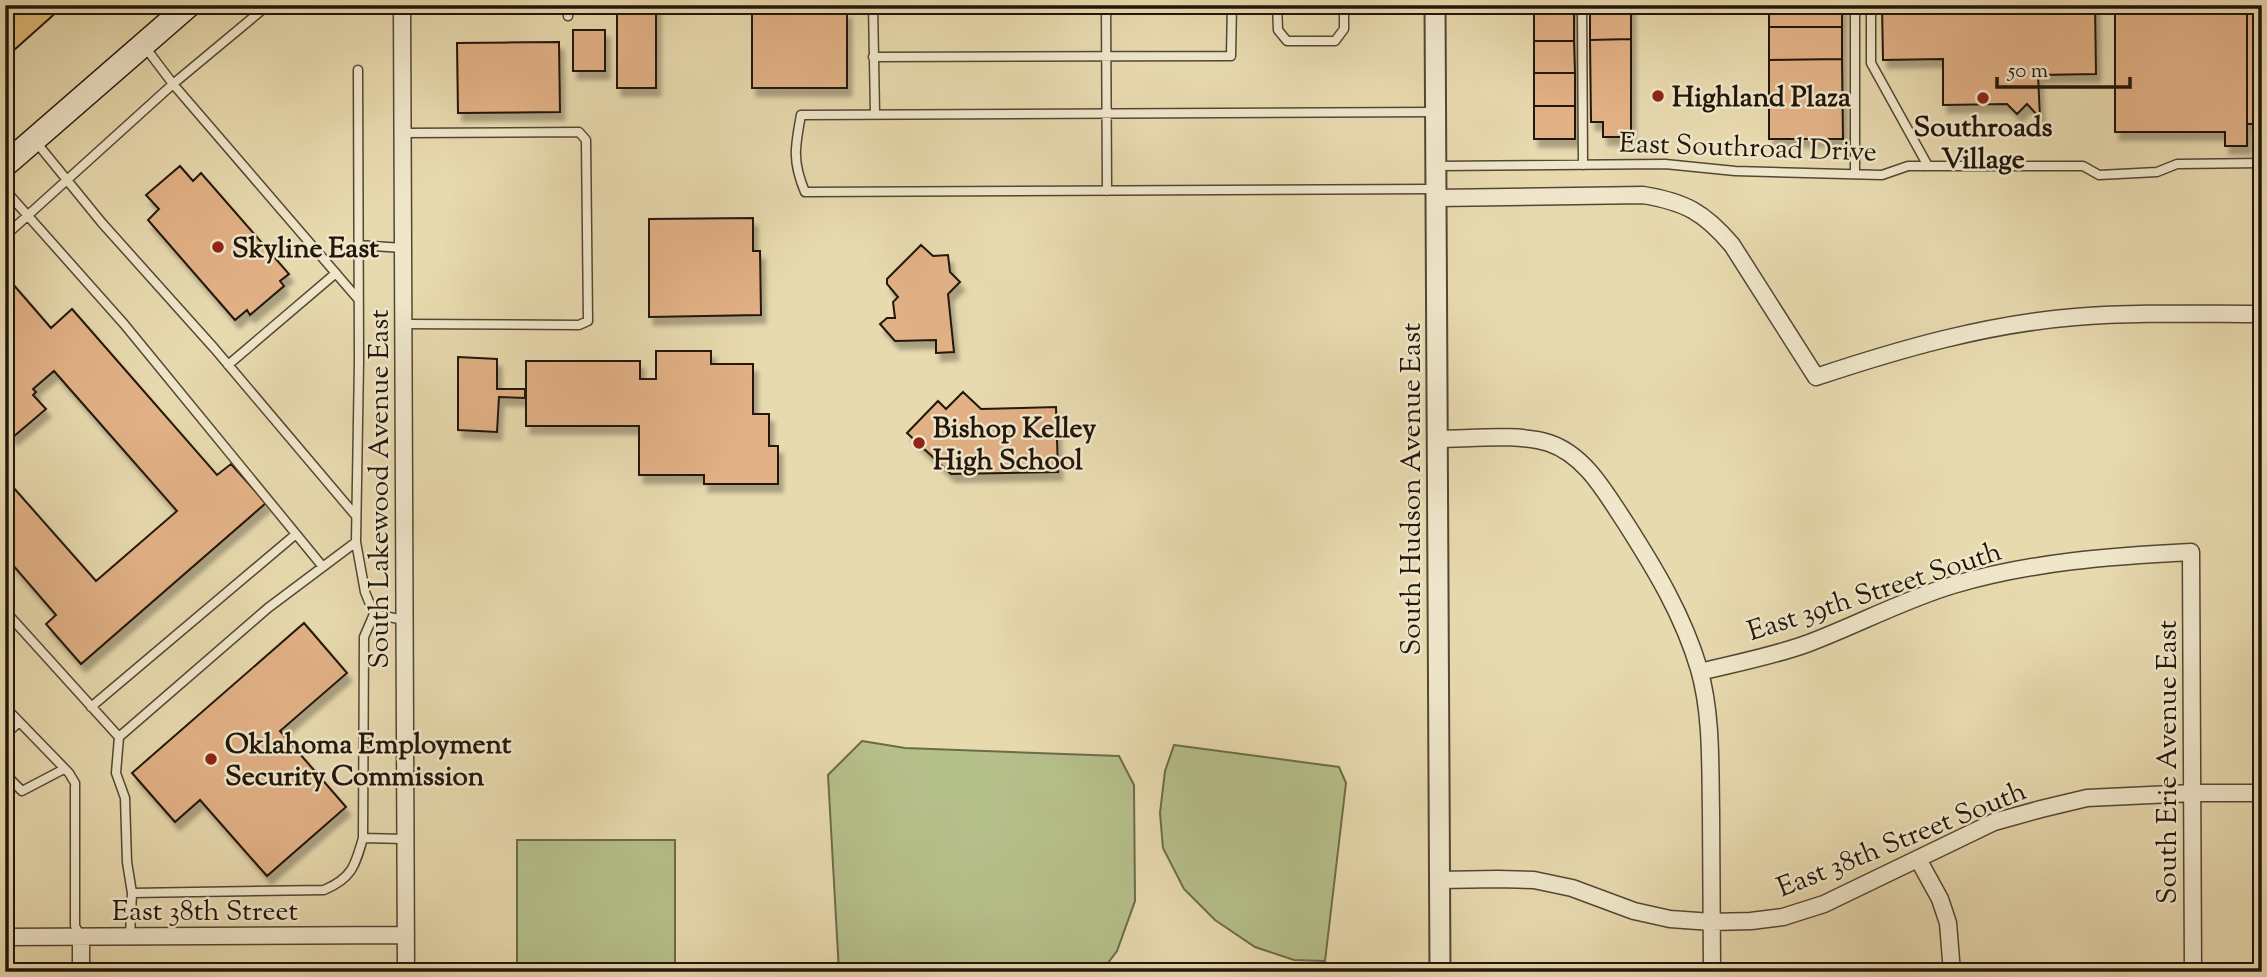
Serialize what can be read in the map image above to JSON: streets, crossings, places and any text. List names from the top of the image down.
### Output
{
  "streets": {
    "street": [
      "South Lakewood Avenue East",
      "South Hudson Avenue East",
      "East 39th Street South",
      "South Erie Avenue East",
      "East 38th Street South",
      "East 38th Street"
    ],
    "lane": ["East Southroad Drive"]
  },
  "crossings": [
    ["East Southroad Drive", "South Hudson Avenue East"],
    ["South Lakewood Avenue East", "East 38th Street"],
    ["South Hudson Avenue East", "East 38th Street South"],
    ["East 39th Street South", "South Erie Avenue East"],
    ["South Erie Avenue East", "East 38th Street South"]
  ],
  "places": [
    "Highland Plaza",
    "Southroads Village",
    "Skyline East",
    "Bishop Kelley High School",
    "Oklahoma Employment Security Commission"
  ],
  "scale_bar": "50 m"
}
